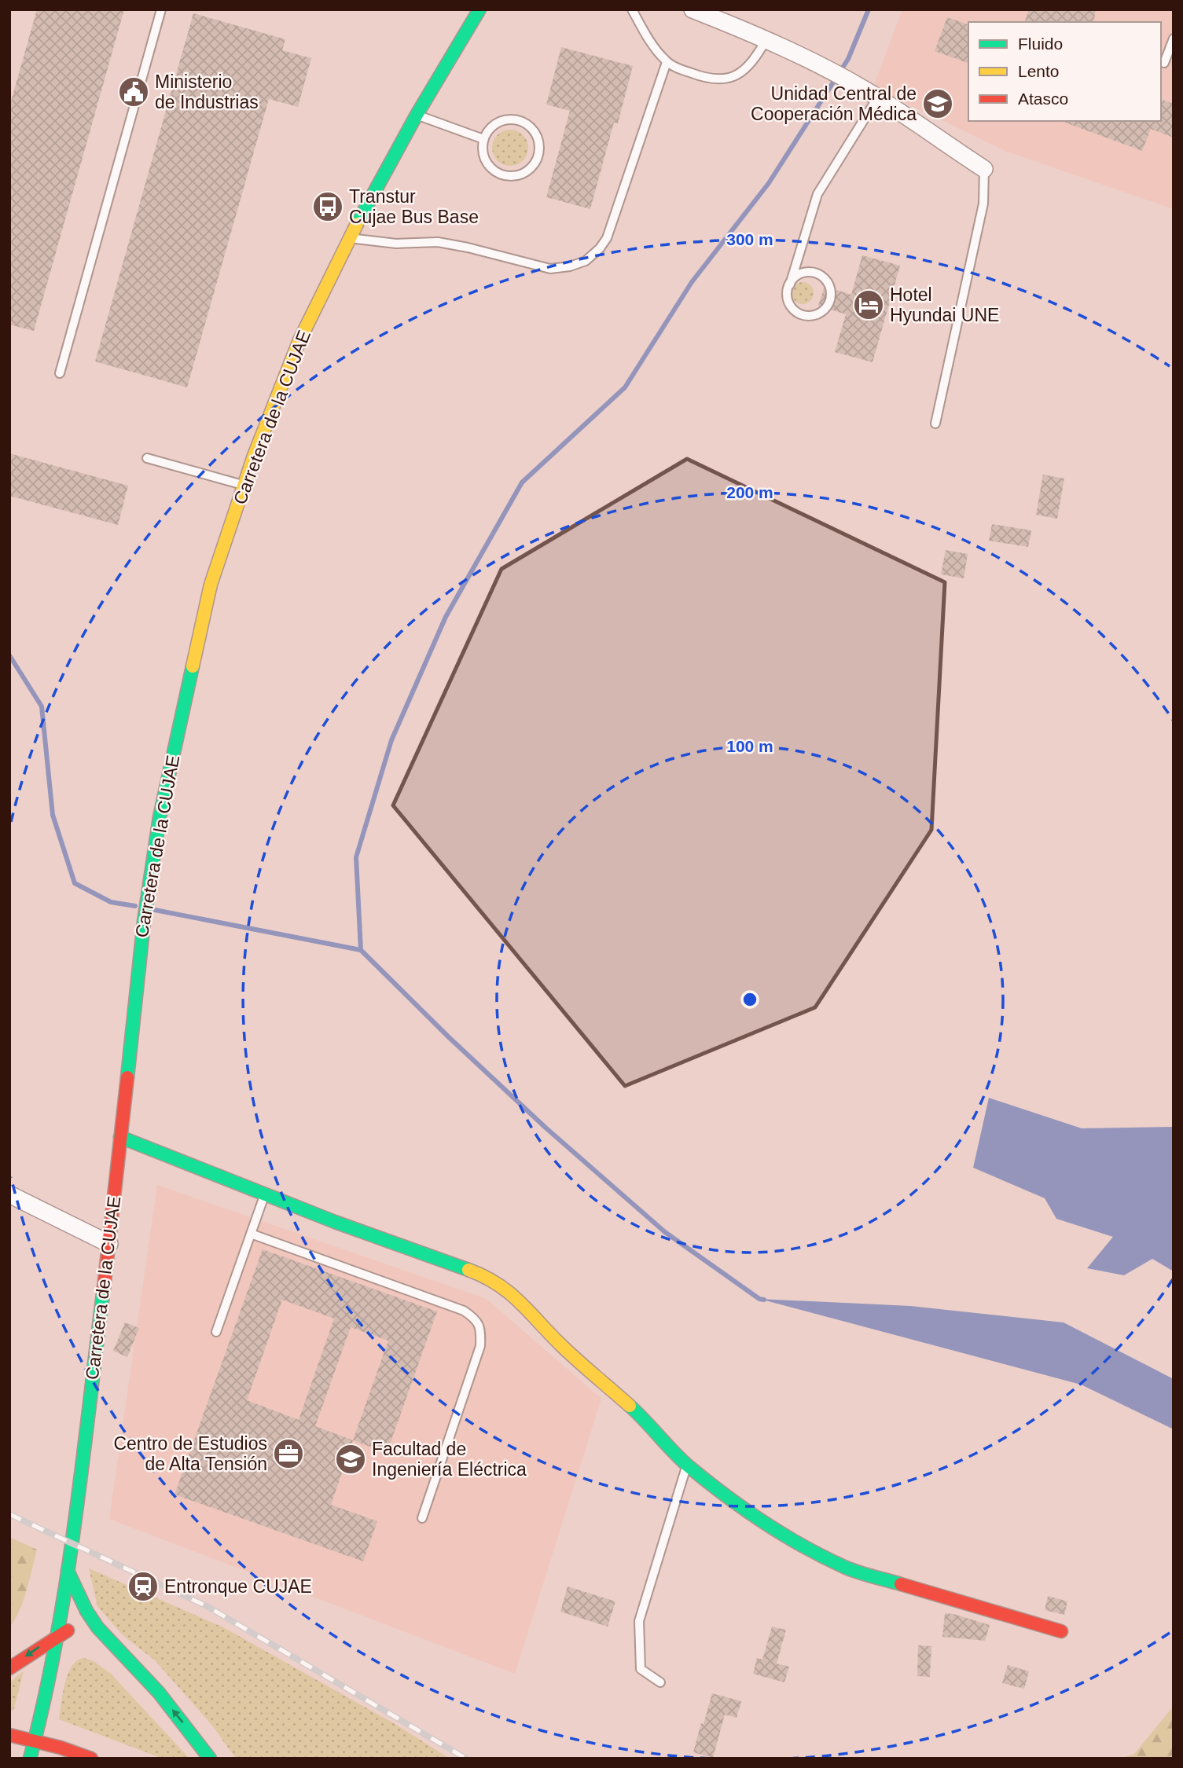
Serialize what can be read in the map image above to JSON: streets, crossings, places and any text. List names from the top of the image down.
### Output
{
  "streets": {
    "main road": ["Carretera de la CUJAE"]
  },
  "places": {
    "public building": ["Ministerio de Industrias"],
    "school or university": ["Unidad Central de Cooperación Médica", "Facultad de Ingeniería Eléctrica"],
    "bus stop": ["Transtur Cujae Bus Base"],
    "hotel": ["Hotel Hyundai UNE"],
    "office": ["Centro de Estudios de Alta Tensión"],
    "station": ["Entronque CUJAE"]
  },
  "legend": ["Fluido", "Lento", "Atasco"],
  "rings": ["300 m", "200 m", "100 m"]
}
